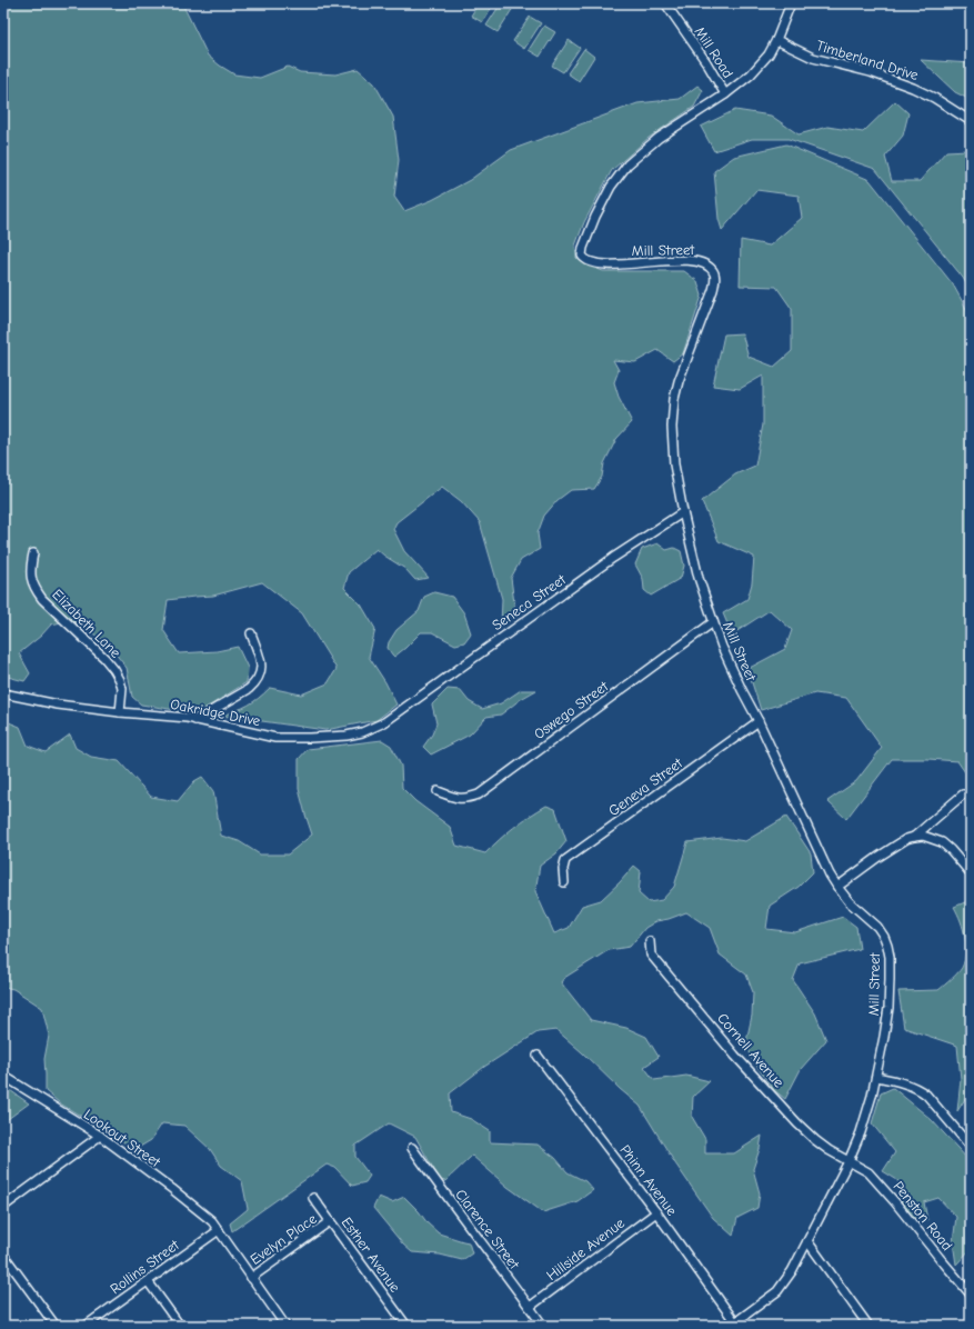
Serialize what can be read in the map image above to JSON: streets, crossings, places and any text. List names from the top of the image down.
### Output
{
  "streets": {
    "street": [
      "Mill Road",
      "Timberland Drive",
      "Mill Street",
      "Seneca Street",
      "Elizabeth Lane",
      "Oswego Street",
      "Oakridge Drive",
      "Geneva Street",
      "Cornell Avenue",
      "Lookout Street",
      "Phinn Avenue",
      "Penston Road",
      "Clarence Street",
      "Evelyn Place",
      "Hillside Avenue",
      "Esther Avenue",
      "Rollins Street"
    ]
  },
  "crossings": [
    ["Mill Road", "Mill Street"],
    ["Mill Street", "Seneca Street"],
    ["Mill Street", "Oswego Street"],
    ["Mill Street", "Geneva Street"],
    ["Mill Street", "Cornell Avenue"],
    ["Mill Street", "Phinn Avenue"],
    ["Mill Street", "Penston Road"],
    ["Seneca Street", "Oakridge Drive"],
    ["Elizabeth Lane", "Oakridge Drive"],
    ["Cornell Avenue", "Penston Road"],
    ["Lookout Street", "Evelyn Place"],
    ["Lookout Street", "Rollins Street"],
    ["Phinn Avenue", "Hillside Avenue"],
    ["Clarence Street", "Hillside Avenue"],
    ["Evelyn Place", "Esther Avenue"]
  ]
}
